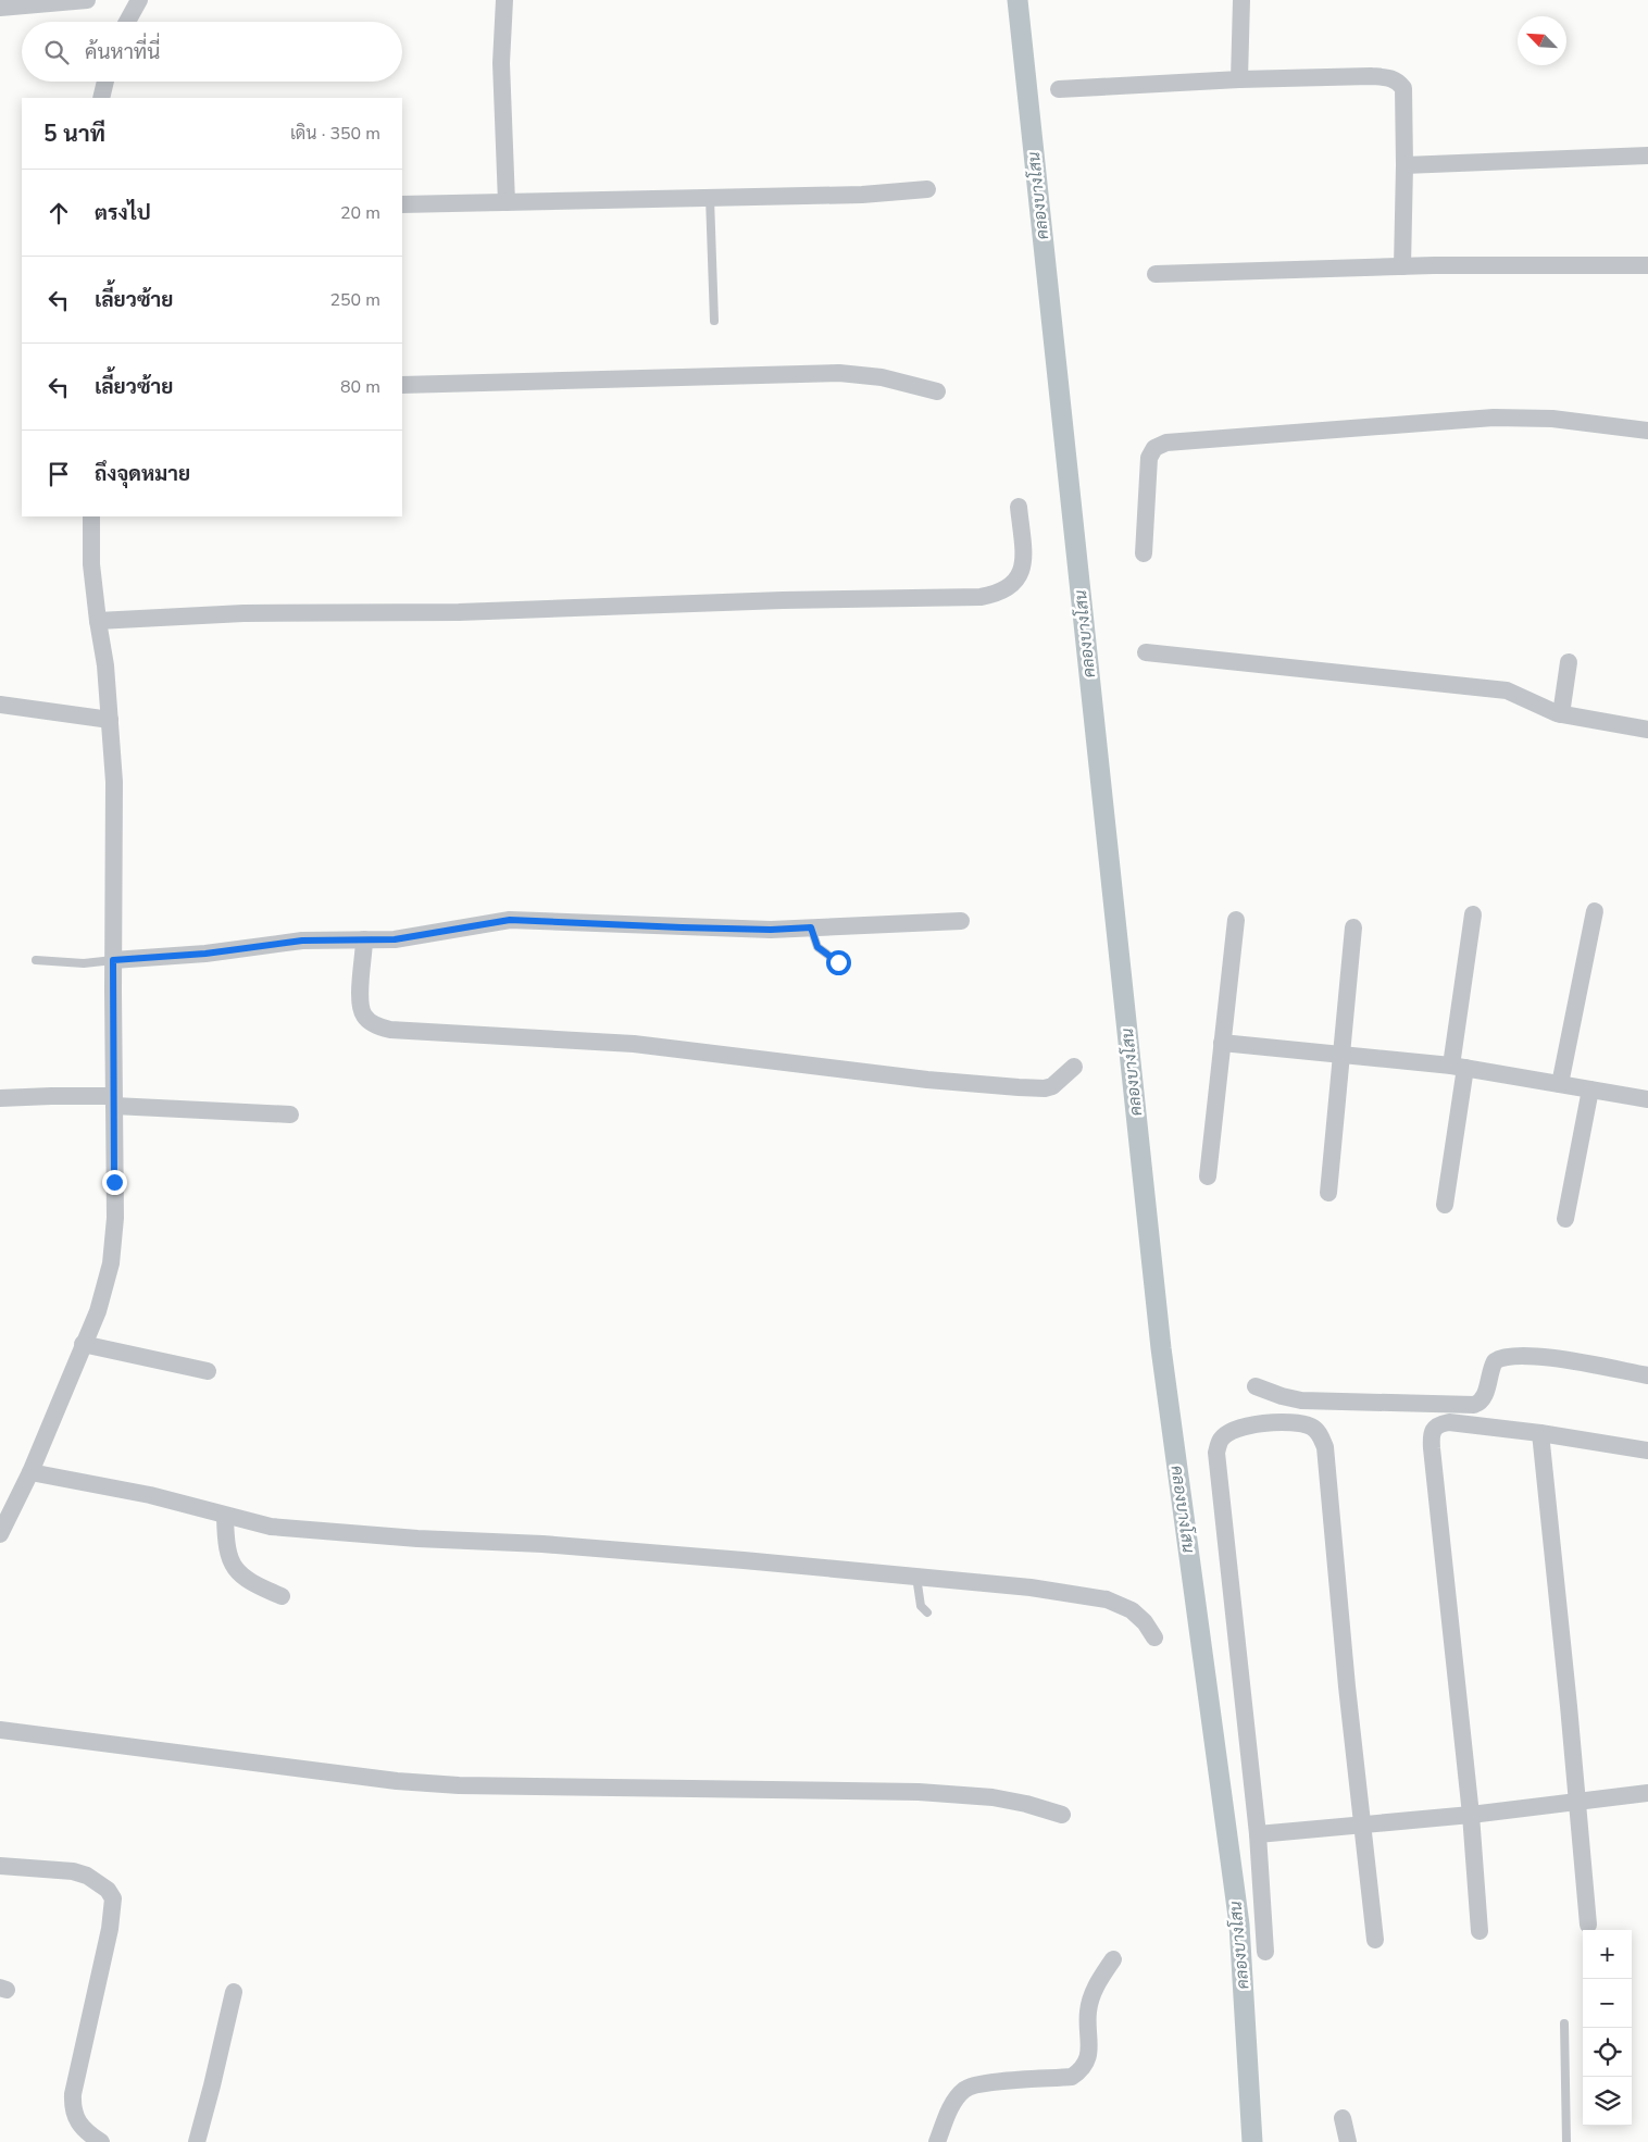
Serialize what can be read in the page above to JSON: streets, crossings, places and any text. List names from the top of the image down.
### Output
{
  "water": ["คลองบางโสน"],
  "north": "top left",
  "page": {
    "search": "ค้นหาที่นี่",
    "heading": ["5 นาที", "เดิน · 350 m"],
    "list": [
      ["ตรงไป", "20 m"],
      ["เลี้ยวซ้าย", "250 m"],
      ["เลี้ยวซ้าย", "80 m"],
      "ถึงจุดหมาย"
    ],
    "map_buttons": ["+", "−"]
  }
}
